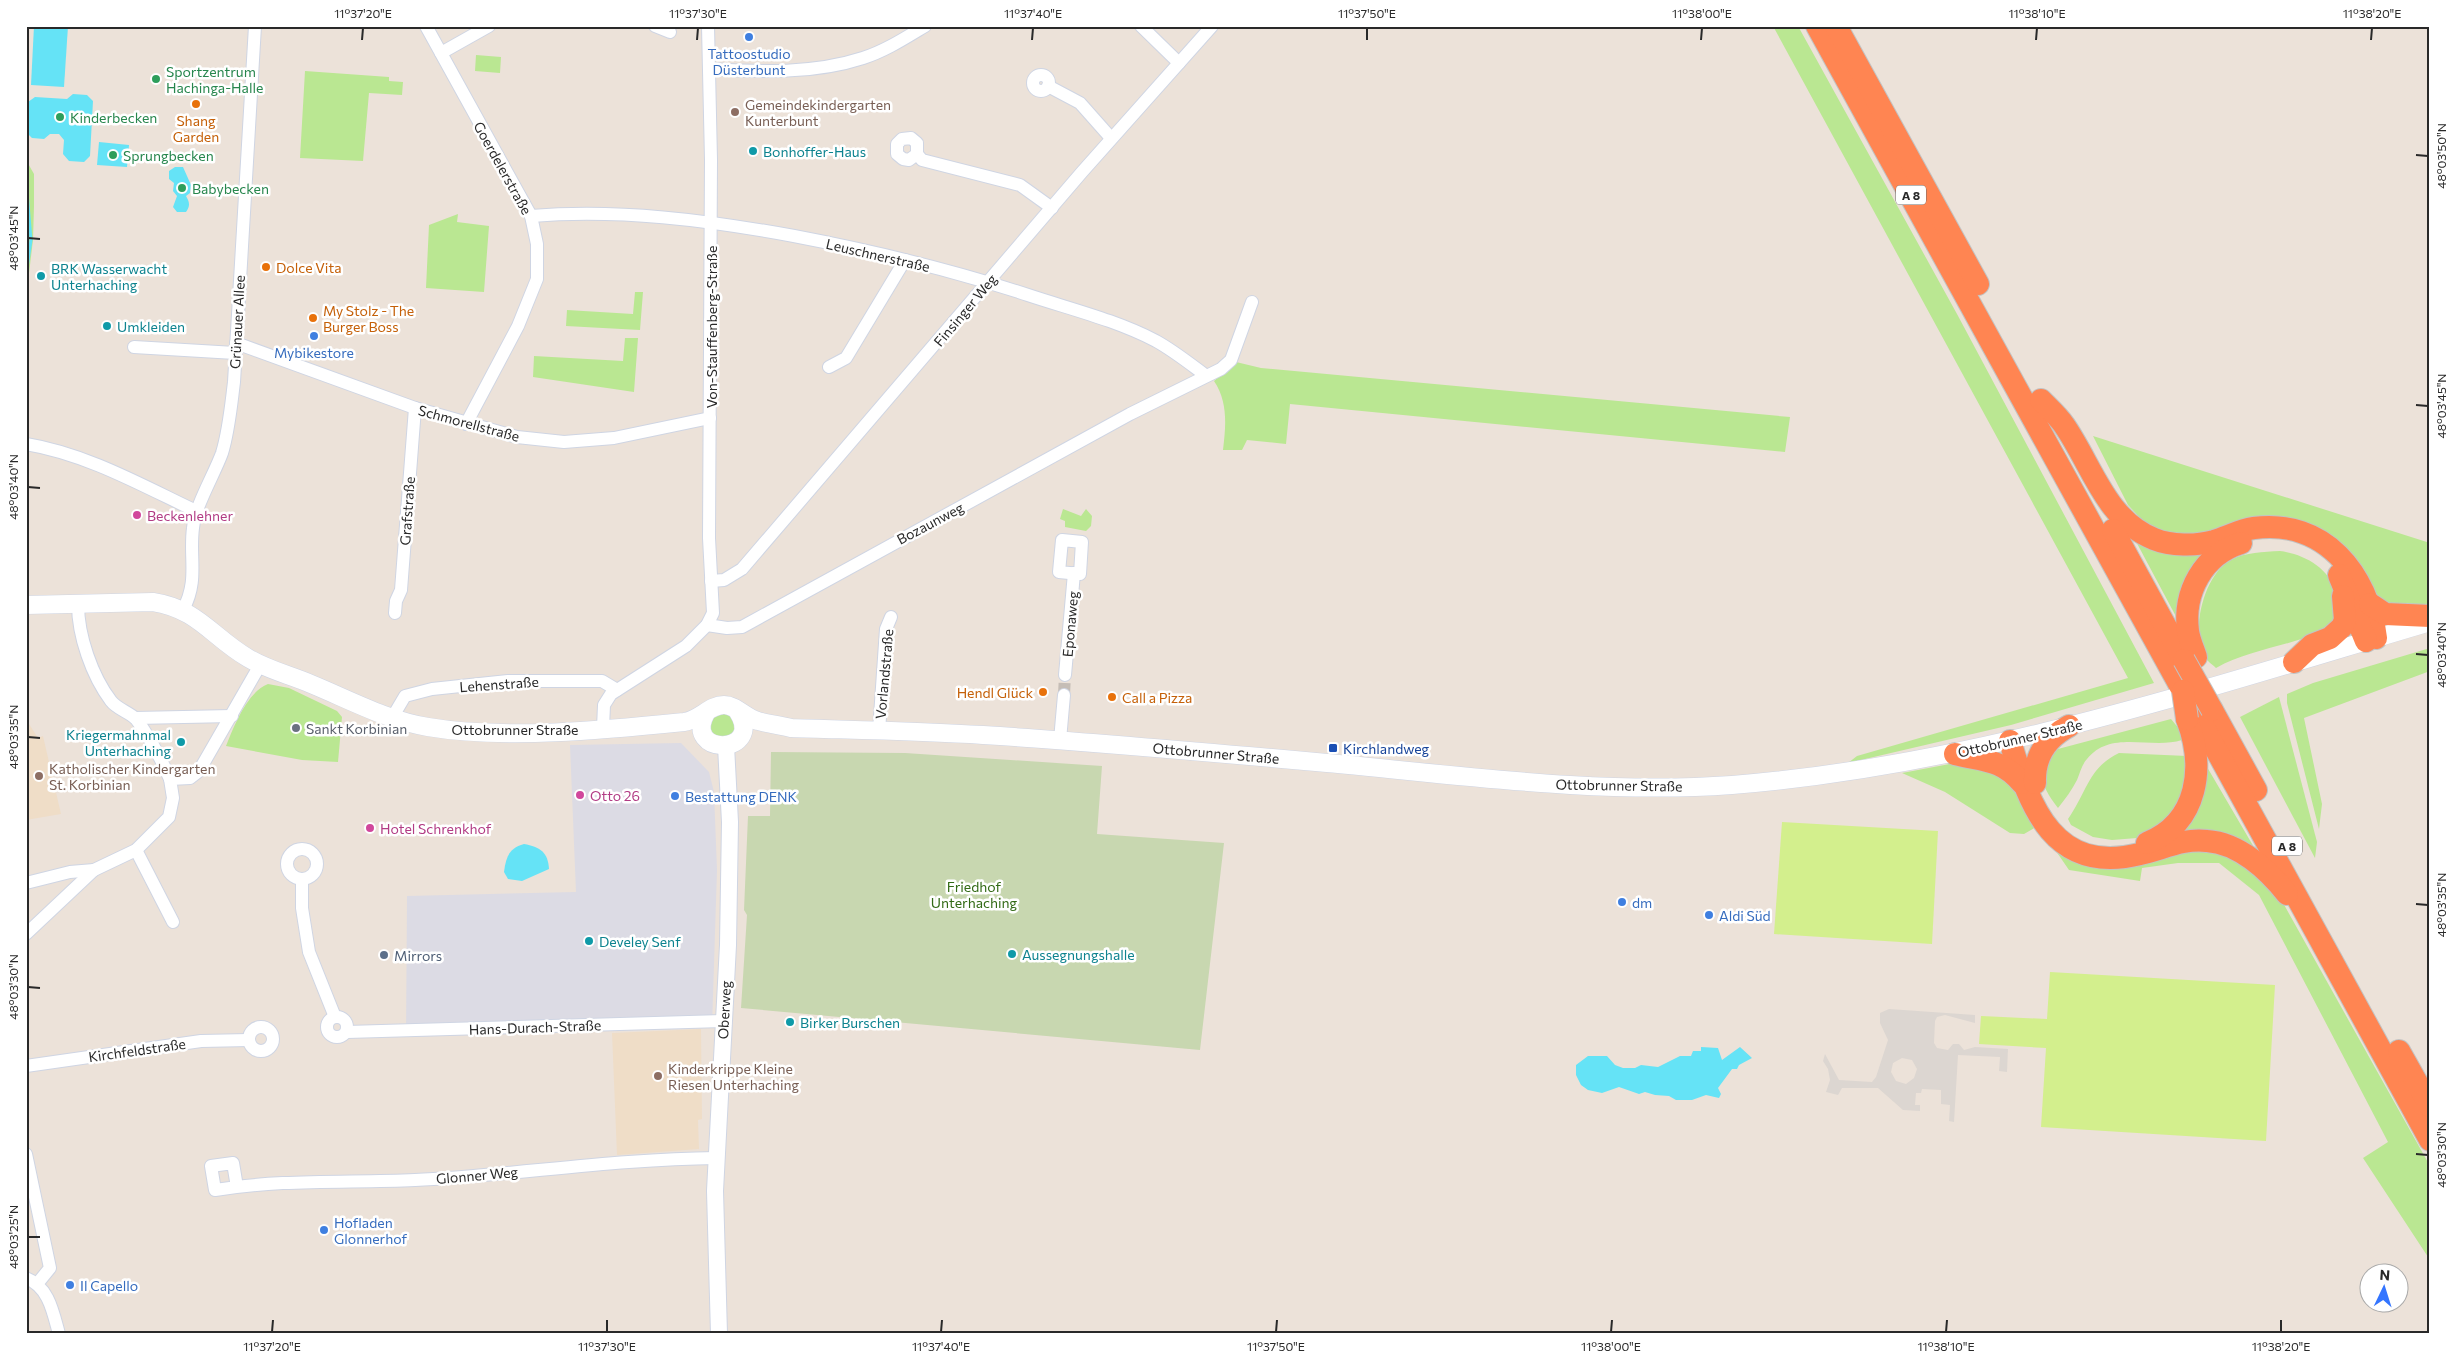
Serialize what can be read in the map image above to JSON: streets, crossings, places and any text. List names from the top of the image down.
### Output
{
  "streets": {
    "highway": ["A 8"],
    "main road": ["Ottobrunner Straße"],
    "street": [
      "Goerdelerstraße",
      "Leuschnerstraße",
      "Finsinger Weg",
      "Grünauer Allee",
      "Von-Stauffenberg-Straße",
      "Schmorellstraße",
      "Grafstraße",
      "Bozaunweg",
      "Eponaweg",
      "Vorlandstraße",
      "Lehenstraße",
      "Oberweg",
      "Hans-Durach-Straße",
      "Kirchfeldstraße",
      "Glonner Weg"
    ]
  },
  "crossings": [
    ["Goerdelerstraße", "Leuschnerstraße"],
    ["Goerdelerstraße", "Schmorellstraße"],
    ["Leuschnerstraße", "Finsinger Weg"],
    ["Leuschnerstraße", "Von-Stauffenberg-Straße"],
    ["Leuschnerstraße", "Bozaunweg"],
    ["Finsinger Weg", "Von-Stauffenberg-Straße"],
    ["Grünauer Allee", "Schmorellstraße"],
    ["Grünauer Allee", "Ottobrunner Straße"],
    ["Von-Stauffenberg-Straße", "Schmorellstraße"],
    ["Von-Stauffenberg-Straße", "Bozaunweg"],
    ["Schmorellstraße", "Grafstraße"],
    ["Vorlandstraße", "Ottobrunner Straße"],
    ["Lehenstraße", "Ottobrunner Straße"],
    ["Ottobrunner Straße", "Oberweg"],
    ["Oberweg", "Hans-Durach-Straße"],
    ["Oberweg", "Glonner Weg"]
  ],
  "parks": ["Friedhof Unterhaching"],
  "places": {
    "other": [
      "Tattoostudio Düsterbunt",
      "Sportzentrum Hachinga-Halle",
      "Shang Garden",
      "Gemeindekindergarten Kunterbunt",
      "Kinderbecken",
      "Bonhoffer-Haus",
      "Sprungbecken",
      "Babybecken",
      "Dolce Vita",
      "BRK Wasserwacht Unterhaching",
      "My Stolz - The Burger Boss",
      "Umkleiden",
      "Mybikestore",
      "Beckenlehner",
      "Hendl Glück",
      "Call a Pizza",
      "Sankt Korbinian",
      "Kriegermahnmal Unterhaching",
      "Katholischer Kindergarten St. Korbinian",
      "Otto 26",
      "Bestattung DENK",
      "Hotel Schrenkhof",
      "dm",
      "Aldi Süd",
      "Develey Senf",
      "Aussegnungshalle",
      "Mirrors",
      "Birker Burschen",
      "Kinderkrippe Kleine Riesen Unterhaching",
      "Hofladen Glonnerhof",
      "Il Capello"
    ],
    "transit": ["Kirchlandweg"]
  },
  "north": "top",
  "coordinates": [
    "11°37'20\"E",
    "11°37'30\"E",
    "11°37'40\"E",
    "11°37'50\"E",
    "11°38'00\"E",
    "11°38'10\"E",
    "11°38'20\"E",
    "48°03'50\"N",
    "48°03'45\"N",
    "48°03'40\"N",
    "48°03'35\"N",
    "48°03'30\"N",
    "48°03'25\"N"
  ]
}
